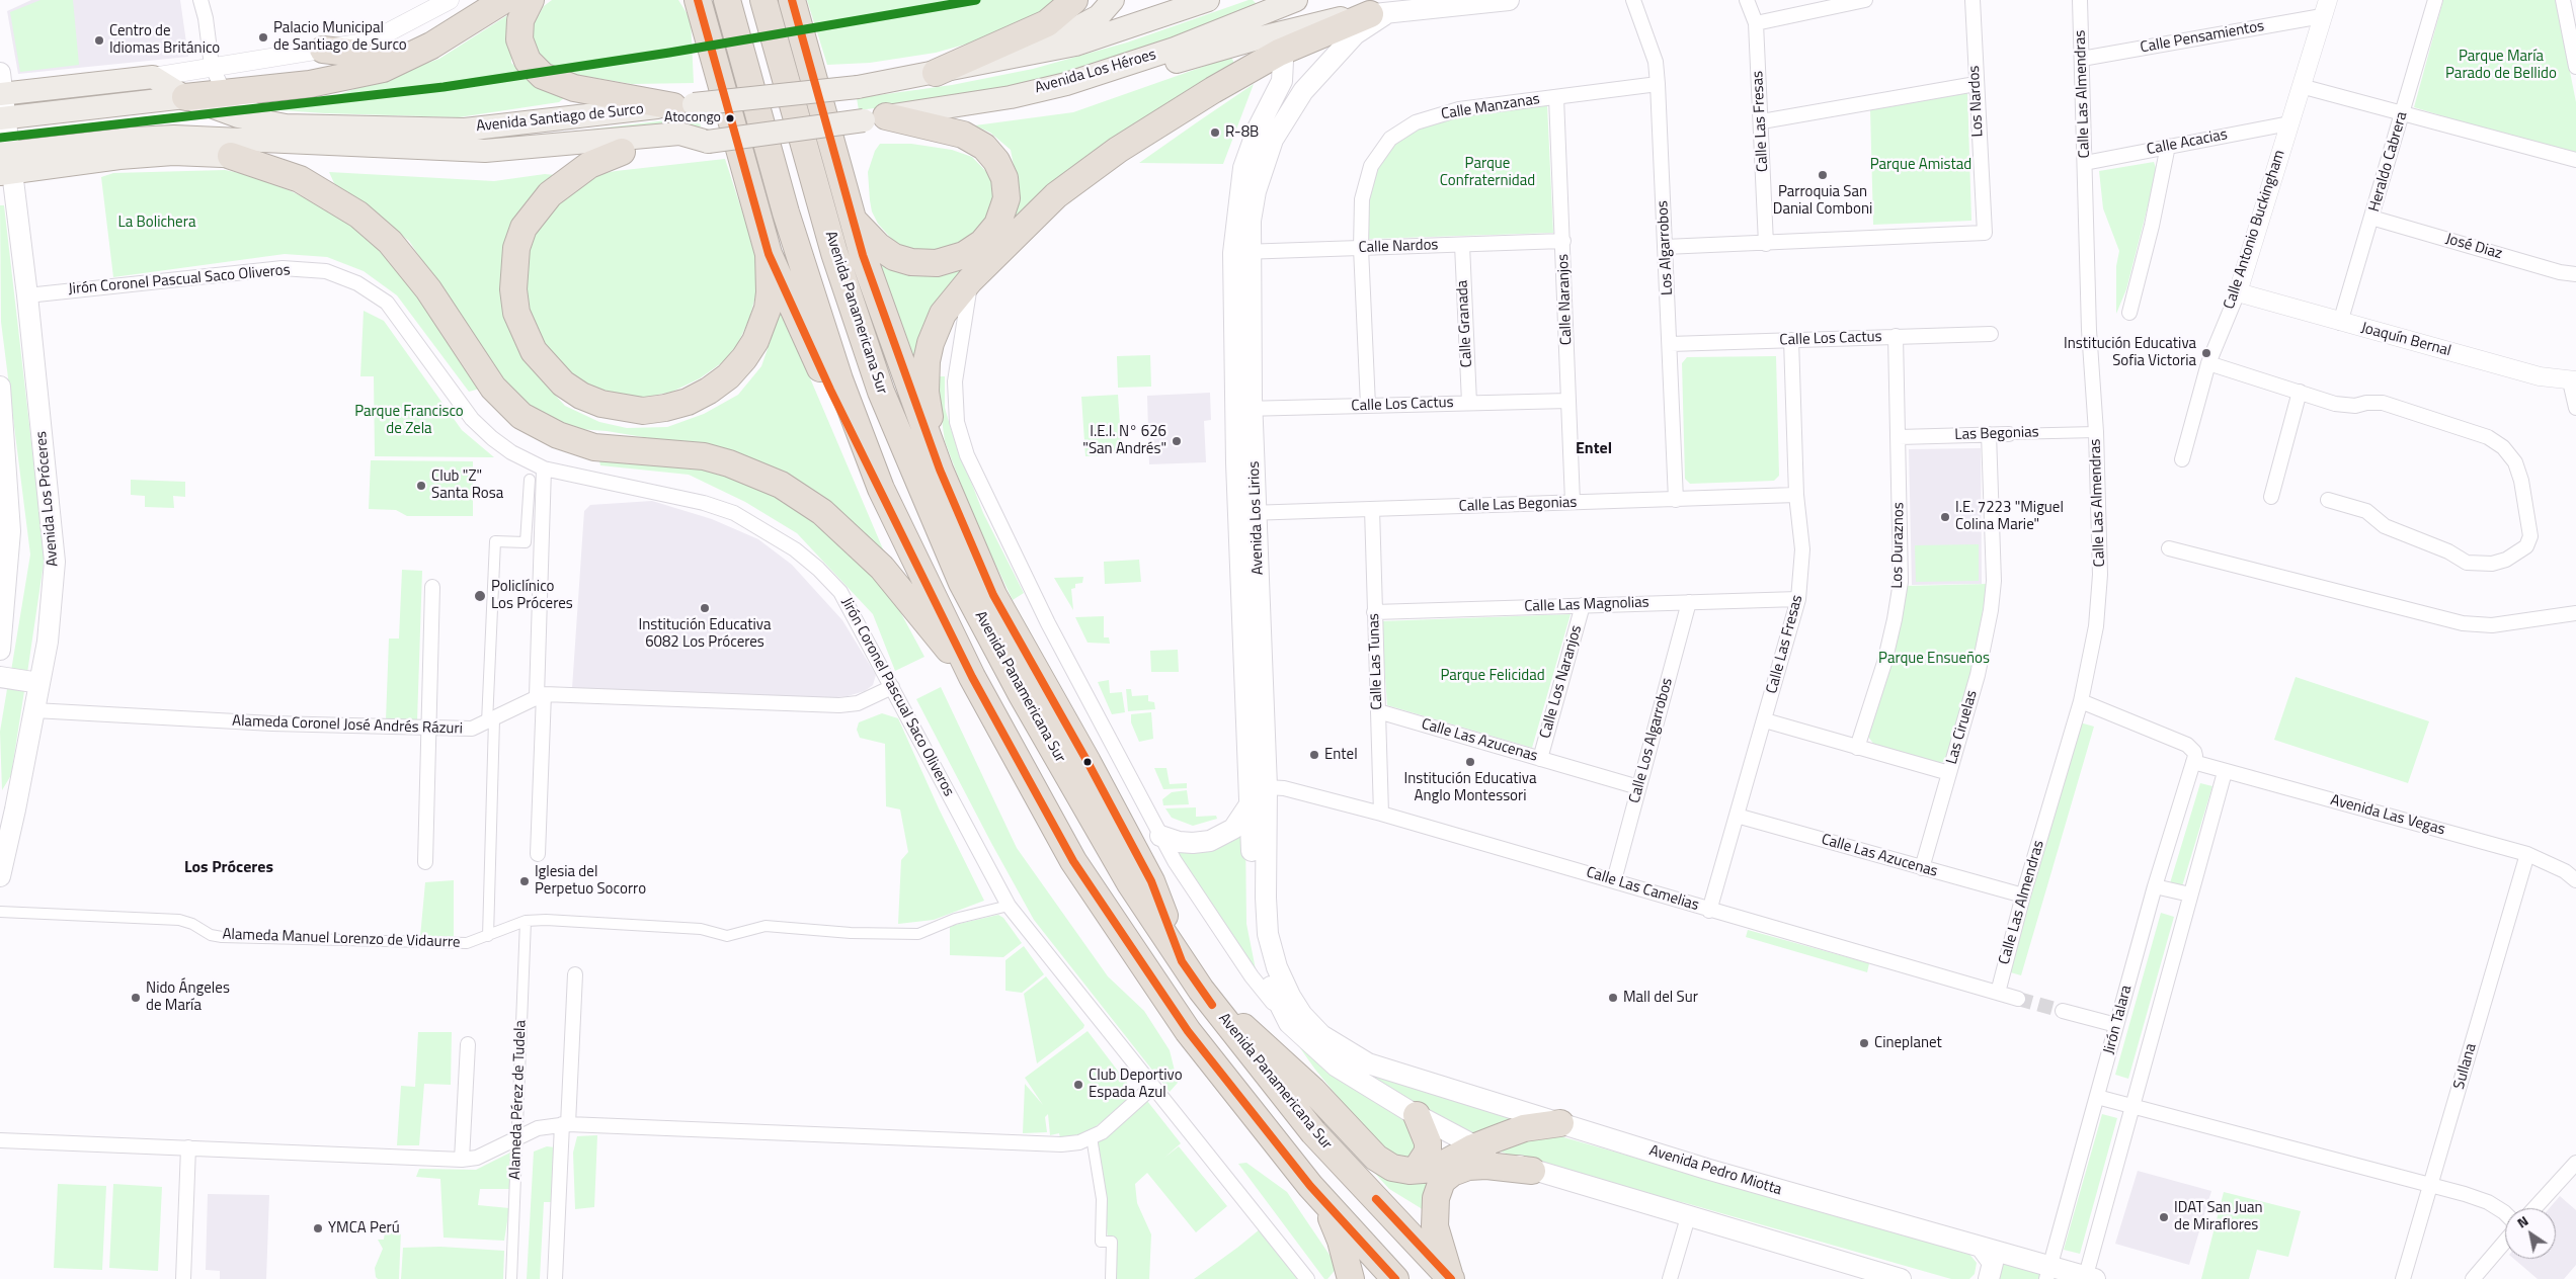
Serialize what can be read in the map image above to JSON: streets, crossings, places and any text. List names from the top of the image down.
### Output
{
  "streets": {
    "highway": ["Avenida Panamericana Sur"],
    "main road": [
      "Avenida Los Héroes",
      "Avenida Santiago de Surco",
      "Avenida Los Próceres",
      "Avenida Los Lirios",
      "Avenida Pedro Miotta"
    ],
    "street": [
      "Calle Pensamientos",
      "Calle Las Almendras",
      "Los Nardos",
      "Calle Manzanas",
      "Calle Las Fresas",
      "Calle Acacias",
      "Heraldo Cabrera",
      "Calle Antonio Buckingham",
      "Calle Nardos",
      "José Diaz",
      "Los Algarrobos",
      "Jirón Coronel Pascual Saco Oliveros",
      "Calle Naranjos",
      "Calle Granada",
      "Calle Los Cactus",
      "Joaquín Bernal",
      "Las Begonias",
      "Calle Las Begonias",
      "Los Duraznos",
      "Calle Las Magnolias",
      "Calle Las Tunas",
      "Calle Los Naranjos",
      "Alameda Coronel José Andrés Rázuri",
      "Las Ciruelas",
      "Calle Las Azucenas",
      "Calle Los Algarrobos",
      "Avenida Las Vegas",
      "Calle Las Camelias",
      "Alameda Manuel Lorenzo de Vidaurre",
      "Jirón Talara",
      "Sullana",
      "Alameda Pérez de Tudela"
    ]
  },
  "crossings": [
    ["Calle Pensamientos", "Calle Las Almendras"],
    ["Calle Pensamientos", "Calle Antonio Buckingham"],
    ["Avenida Los Héroes", "Avenida Santiago de Surco"],
    ["Calle Las Almendras", "Calle Acacias"],
    ["Calle Las Almendras", "Las Begonias"],
    ["Calle Las Almendras", "Calle Las Azucenas"],
    ["Calle Las Almendras", "Calle Las Camelias"],
    ["Los Nardos", "Calle Las Fresas"],
    ["Calle Manzanas", "Calle Nardos"],
    ["Calle Manzanas", "Los Algarrobos"],
    ["Calle Manzanas", "Calle Naranjos"],
    ["Calle Manzanas", "Calle Los Cactus"],
    ["Avenida Santiago de Surco", "Avenida Los Próceres"],
    ["Calle Las Fresas", "Calle Los Cactus"],
    ["Calle Las Fresas", "Calle Las Begonias"],
    ["Calle Las Fresas", "Calle Las Magnolias"],
    ["Calle Las Fresas", "Calle Las Azucenas"],
    ["Calle Las Fresas", "Calle Las Camelias"],
    ["Calle Acacias", "Calle Antonio Buckingham"],
    ["Heraldo Cabrera", "José Diaz"],
    ["Heraldo Cabrera", "Joaquín Bernal"],
    ["Calle Antonio Buckingham", "Joaquín Bernal"],
    ["Calle Nardos", "Calle Naranjos"],
    ["Calle Nardos", "Calle Granada"],
    ["Calle Nardos", "Avenida Los Lirios"],
    ["Los Algarrobos", "Calle Los Cactus"],
    ["Los Algarrobos", "Calle Las Begonias"],
    ["Jirón Coronel Pascual Saco Oliveros", "Avenida Los Próceres"],
    ["Jirón Coronel Pascual Saco Oliveros", "Alameda Coronel José Andrés Rázuri"],
    ["Jirón Coronel Pascual Saco Oliveros", "Alameda Manuel Lorenzo de Vidaurre"],
    ["Calle Naranjos", "Calle Los Cactus"],
    ["Calle Naranjos", "Calle Las Begonias"],
    ["Calle Granada", "Calle Los Cactus"],
    ["Calle Los Cactus", "Avenida Los Lirios"],
    ["Calle Los Cactus", "Los Duraznos"],
    ["Las Begonias", "Los Duraznos"],
    ["Las Begonias", "Las Ciruelas"],
    ["Avenida Los Próceres", "Alameda Coronel José Andrés Rázuri"],
    ["Calle Las Begonias", "Avenida Los Lirios"],
    ["Calle Las Begonias", "Calle Las Tunas"],
    ["Avenida Los Lirios", "Calle Las Camelias"],
    ["Avenida Los Lirios", "Avenida Pedro Miotta"],
    ["Calle Las Magnolias", "Calle Las Tunas"],
    ["Calle Las Magnolias", "Calle Los Naranjos"],
    ["Calle Las Magnolias", "Calle Los Algarrobos"],
    ["Calle Las Tunas", "Calle Las Azucenas"],
    ["Calle Las Tunas", "Calle Las Camelias"],
    ["Calle Los Naranjos", "Calle Las Azucenas"],
    ["Las Ciruelas", "Calle Las Azucenas"],
    ["Calle Las Azucenas", "Calle Los Algarrobos"],
    ["Calle Los Algarrobos", "Calle Las Camelias"],
    ["Avenida Las Vegas", "Jirón Talara"],
    ["Avenida Las Vegas", "Sullana"],
    ["Alameda Manuel Lorenzo de Vidaurre", "Alameda Pérez de Tudela"],
    ["Jirón Talara", "Avenida Pedro Miotta"]
  ],
  "districts": ["Entel", "Los Próceres"],
  "parks": [
    "Parque María Parado de Bellido",
    "Parque Confraternidad",
    "Parque Amistad",
    "La Bolichera",
    "Parque Francisco de Zela",
    "Parque Ensueños",
    "Parque Felicidad"
  ],
  "places": [
    "Palacio Municipal de Santiago de Surco",
    "Centro de Idiomas Británico",
    "Atocongo",
    "R-8B",
    "Parroquia San Danial Comboni",
    "Institución Educativa Sofia Victoria",
    "I.E.I. N° 626 \"San Andrés\"",
    "Club \"Z\" Santa Rosa",
    "I.E. 7223 \"Miguel Colina Marie\"",
    "Policlínico Los Próceres",
    "Institución Educativa 6082 Los Próceres",
    "Entel",
    "Institución Educativa Anglo Montessori",
    "Iglesia del Perpetuo Socorro",
    "Nido Ángeles de María",
    "Mall del Sur",
    "Cineplanet",
    "Club Deportivo Espada Azul",
    "IDAT San Juan de Miraflores",
    "YMCA Perú"
  ],
  "north": "top left"
}
